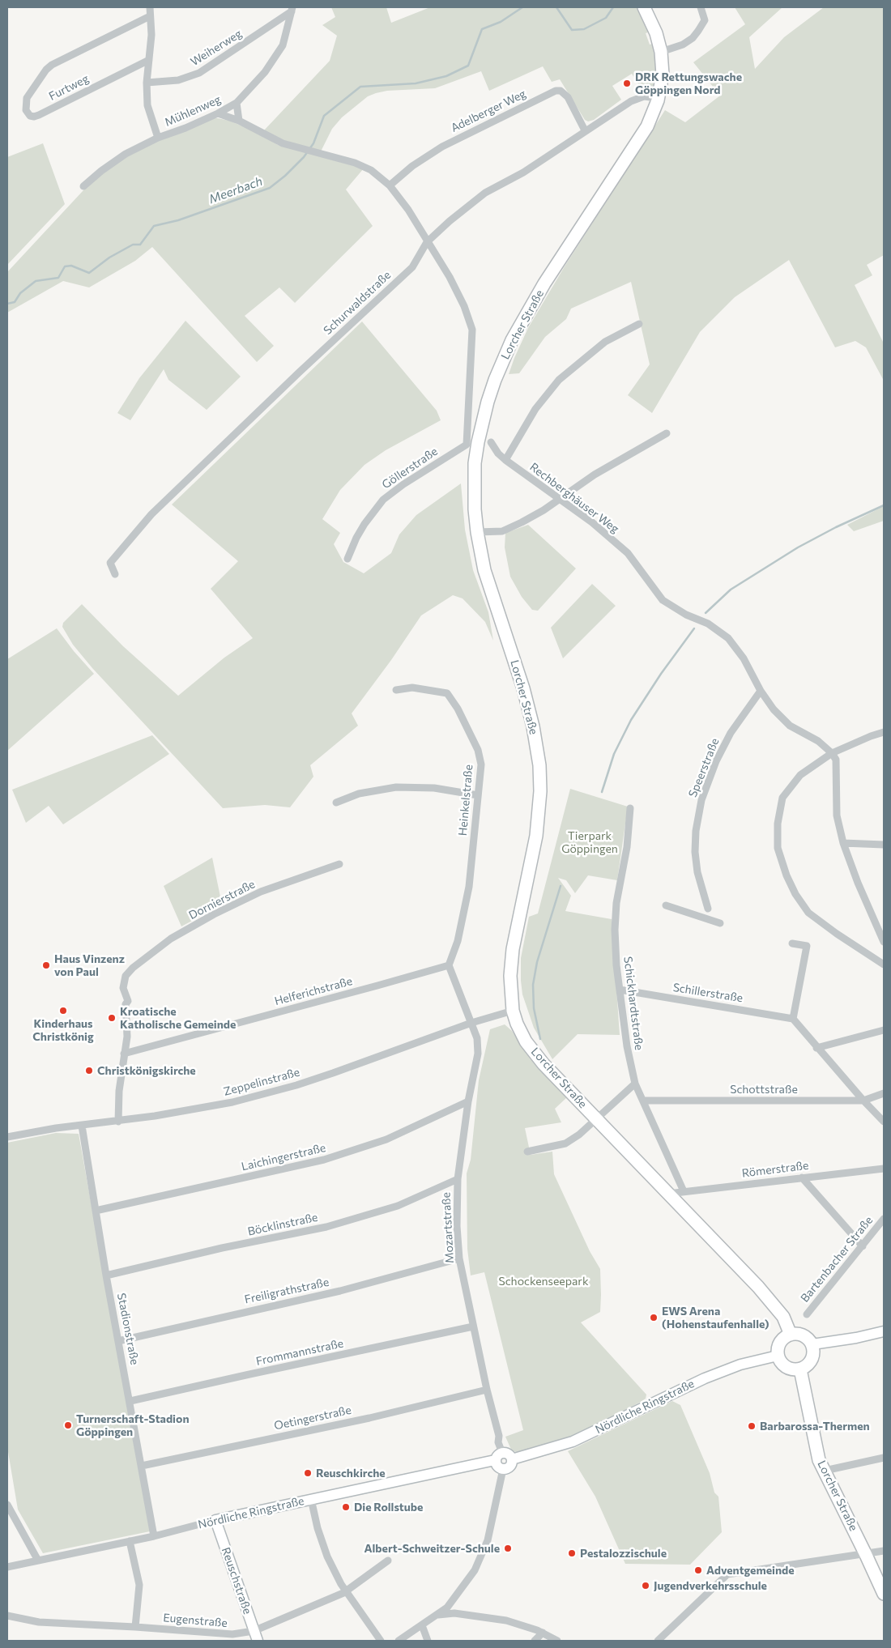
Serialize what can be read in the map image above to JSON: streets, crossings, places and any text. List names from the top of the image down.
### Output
{
  "streets": {
    "main road": ["Lorcher Straße"],
    "street": [
      "Weiherweg",
      "Furtweg",
      "Mühlenweg",
      "Adelberger Weg",
      "Schurwaldstraße",
      "Göllerstraße",
      "Rechberghäuser Weg",
      "Speerstraße",
      "Heinkelstraße",
      "Dornierstraße",
      "Helferichstraße",
      "Schillerstraße",
      "Schickhardtstraße",
      "Zeppelinstraße",
      "Schottstraße",
      "Laichingerstraße",
      "Römerstraße",
      "Böcklinstraße",
      "Mozartstraße",
      "Bartenbacher Straße",
      "Freiligrathstraße",
      "Stadionstraße",
      "Frommannstraße",
      "Nördliche Ringstraße",
      "Oetingerstraße",
      "Reuschstraße",
      "Eugenstraße"
    ]
  },
  "crossings": [
    ["Weiherweg", "Mühlenweg"],
    ["Adelberger Weg", "Schurwaldstraße"],
    ["Schurwaldstraße", "Lorcher Straße"],
    ["Schurwaldstraße", "Göllerstraße"],
    ["Lorcher Straße", "Zeppelinstraße"],
    ["Lorcher Straße", "Römerstraße"],
    ["Lorcher Straße", "Nördliche Ringstraße"],
    ["Rechberghäuser Weg", "Speerstraße"],
    ["Heinkelstraße", "Helferichstraße"],
    ["Dornierstraße", "Helferichstraße"],
    ["Schillerstraße", "Schickhardtstraße"],
    ["Schickhardtstraße", "Schottstraße"],
    ["Schickhardtstraße", "Römerstraße"],
    ["Zeppelinstraße", "Mozartstraße"],
    ["Zeppelinstraße", "Stadionstraße"],
    ["Laichingerstraße", "Mozartstraße"],
    ["Laichingerstraße", "Stadionstraße"],
    ["Böcklinstraße", "Mozartstraße"],
    ["Böcklinstraße", "Stadionstraße"],
    ["Mozartstraße", "Freiligrathstraße"],
    ["Mozartstraße", "Frommannstraße"],
    ["Mozartstraße", "Nördliche Ringstraße"],
    ["Mozartstraße", "Oetingerstraße"],
    ["Freiligrathstraße", "Stadionstraße"],
    ["Stadionstraße", "Frommannstraße"],
    ["Stadionstraße", "Nördliche Ringstraße"],
    ["Stadionstraße", "Oetingerstraße"],
    ["Nördliche Ringstraße", "Reuschstraße"],
    ["Reuschstraße", "Eugenstraße"]
  ],
  "water": ["Meerbach"],
  "parks": ["Tierpark Göppingen", "Schockenseepark"],
  "places": [
    "DRK Rettungswache Göppingen Nord",
    "Haus Vinzenz von Paul",
    "Kinderhaus Christkönig",
    "Kroatische Katholische Gemeinde",
    "Christkönigskirche",
    "EWS Arena (Hohenstaufenhalle)",
    "Turnerschaft-Stadion Göppingen",
    "Barbarossa-Thermen",
    "Reuschkirche",
    "Die Rollstube",
    "Albert-Schweitzer-Schule",
    "Pestalozzischule",
    "Adventgemeinde",
    "Jugendverkehrsschule"
  ]
}
